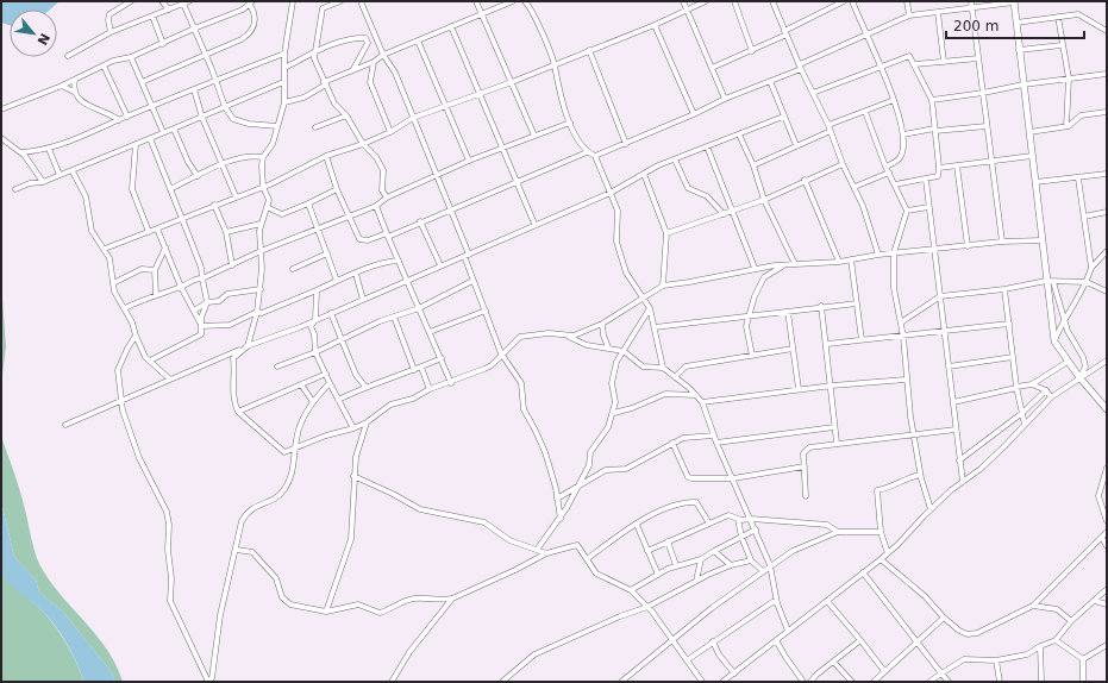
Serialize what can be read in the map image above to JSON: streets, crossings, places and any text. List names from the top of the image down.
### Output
{
  "scale_bar": "200 m",
  "north": "bottom right"
}
